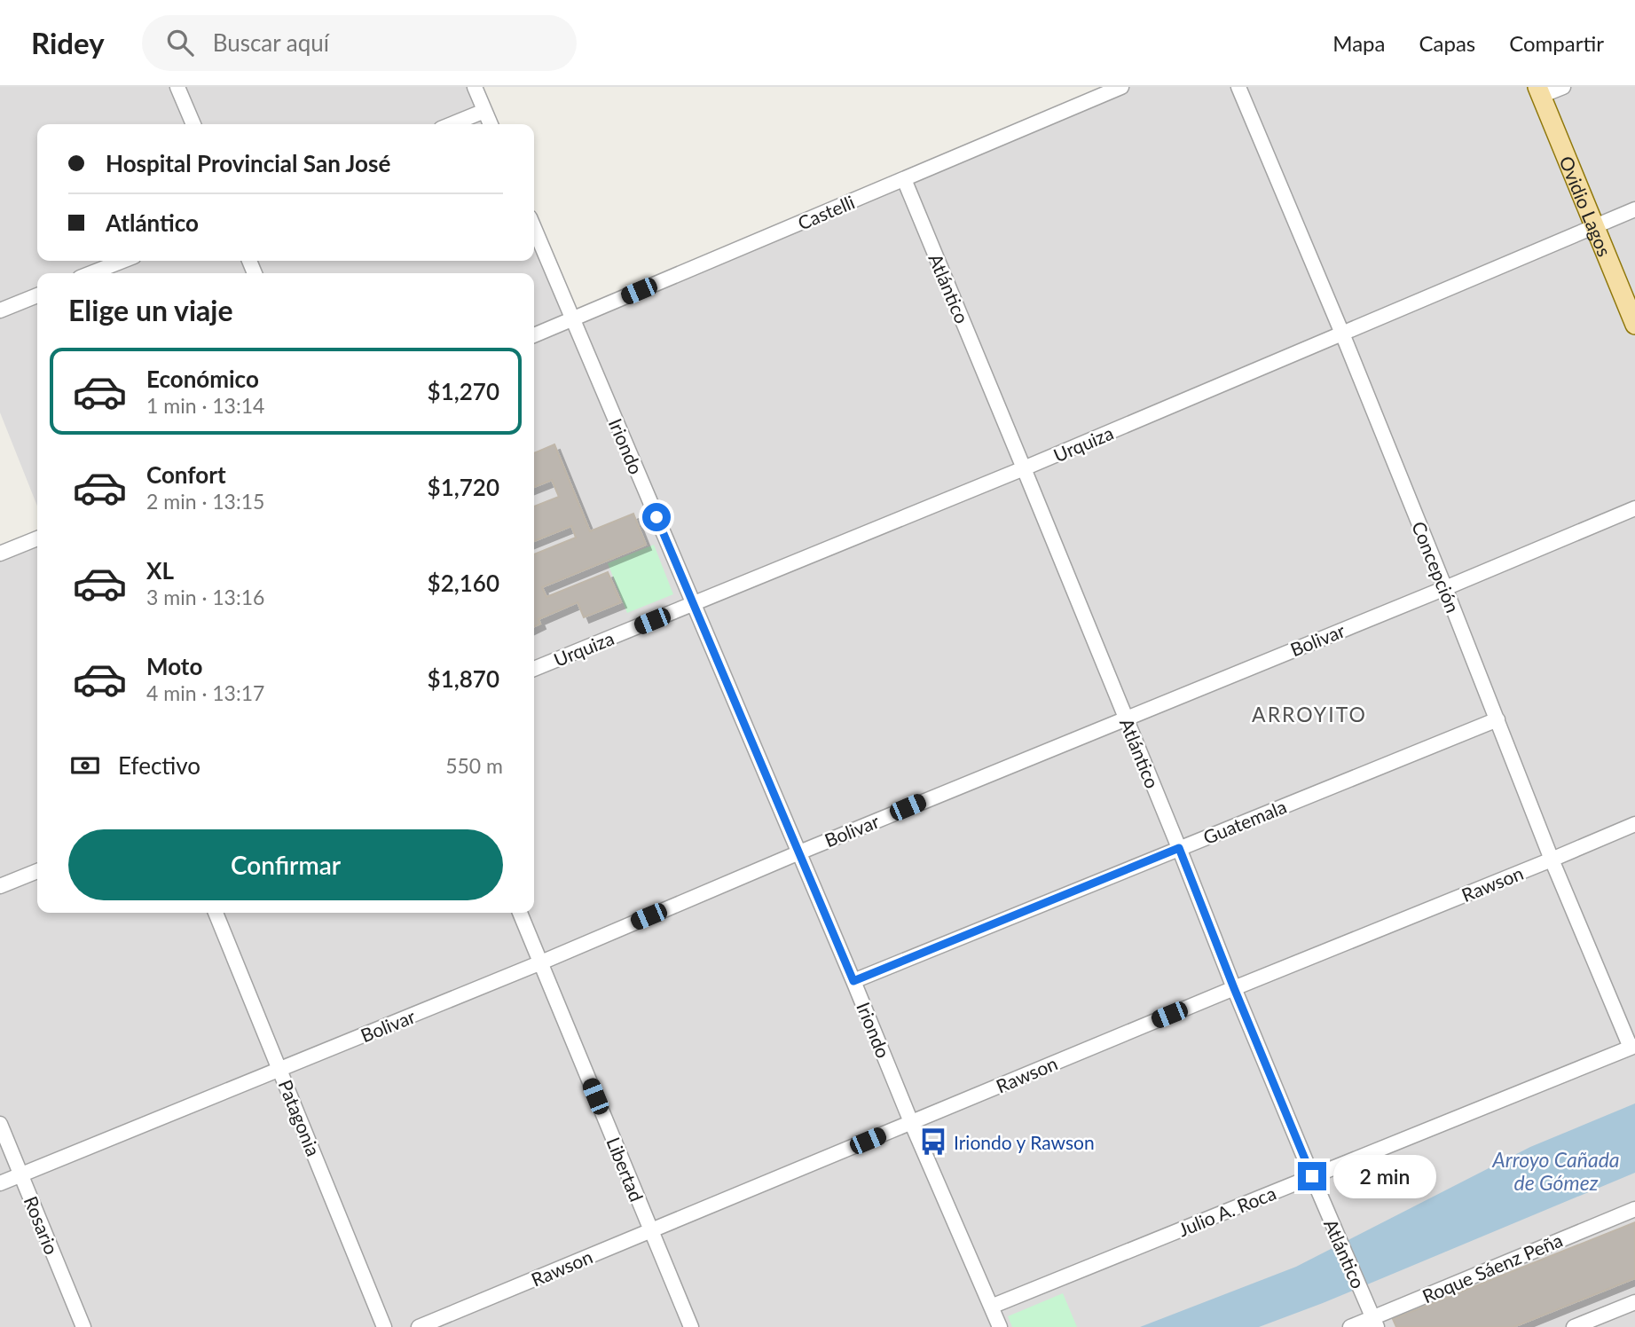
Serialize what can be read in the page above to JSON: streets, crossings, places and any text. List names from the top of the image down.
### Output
{
  "streets": {
    "main road": ["Ovidio Lagos"],
    "street": [
      "Castelli",
      "Atlántico",
      "Urquiza",
      "Iriondo",
      "Concepción",
      "Bolivar",
      "Guatemala",
      "Rawson",
      "Patagonia",
      "Libertad",
      "Julio A. Roca",
      "Rosario",
      "Roque Sáenz Peña"
    ]
  },
  "crossings": [
    ["Ovidio Lagos", "Urquiza"],
    ["Castelli", "Atlántico"],
    ["Castelli", "Iriondo"],
    ["Atlántico", "Urquiza"],
    ["Atlántico", "Bolivar"],
    ["Atlántico", "Guatemala"],
    ["Atlántico", "Rawson"],
    ["Atlántico", "Julio A. Roca"],
    ["Atlántico", "Roque Sáenz Peña"],
    ["Urquiza", "Iriondo"],
    ["Urquiza", "Concepción"],
    ["Iriondo", "Bolivar"],
    ["Iriondo", "Guatemala"],
    ["Iriondo", "Rawson"],
    ["Iriondo", "Julio A. Roca"],
    ["Concepción", "Bolivar"],
    ["Concepción", "Guatemala"],
    ["Concepción", "Rawson"],
    ["Concepción", "Julio A. Roca"],
    ["Bolivar", "Patagonia"],
    ["Bolivar", "Libertad"],
    ["Bolivar", "Rosario"],
    ["Rawson", "Libertad"]
  ],
  "districts": ["ARROYITO"],
  "water": ["Arroyo Cañada de Gómez"],
  "places": {
    "bus stop": ["Iriondo y Rawson"]
  },
  "page": {
    "header": "Ridey",
    "search": "Buscar aquí",
    "nav": ["Mapa", "Capas", "Compartir"],
    "banner": ["Hospital Provincial San José", "Atlántico"],
    "heading": "Elige un viaje",
    "list": [
      {
        "name": "Económico",
        "note": "1 min · 13:14",
        "value": "$1,270"
      },
      {
        "name": "Confort",
        "note": "2 min · 13:15",
        "value": "$1,720"
      },
      {
        "name": "XL",
        "note": "3 min · 13:16",
        "value": "$2,160"
      },
      {
        "name": "Moto",
        "note": "4 min · 13:17",
        "value": "$1,870"
      }
    ],
    "pay": ["Efectivo", "550 m"],
    "buttons": "Confirmar",
    "bubble": "2 min"
  }
}
